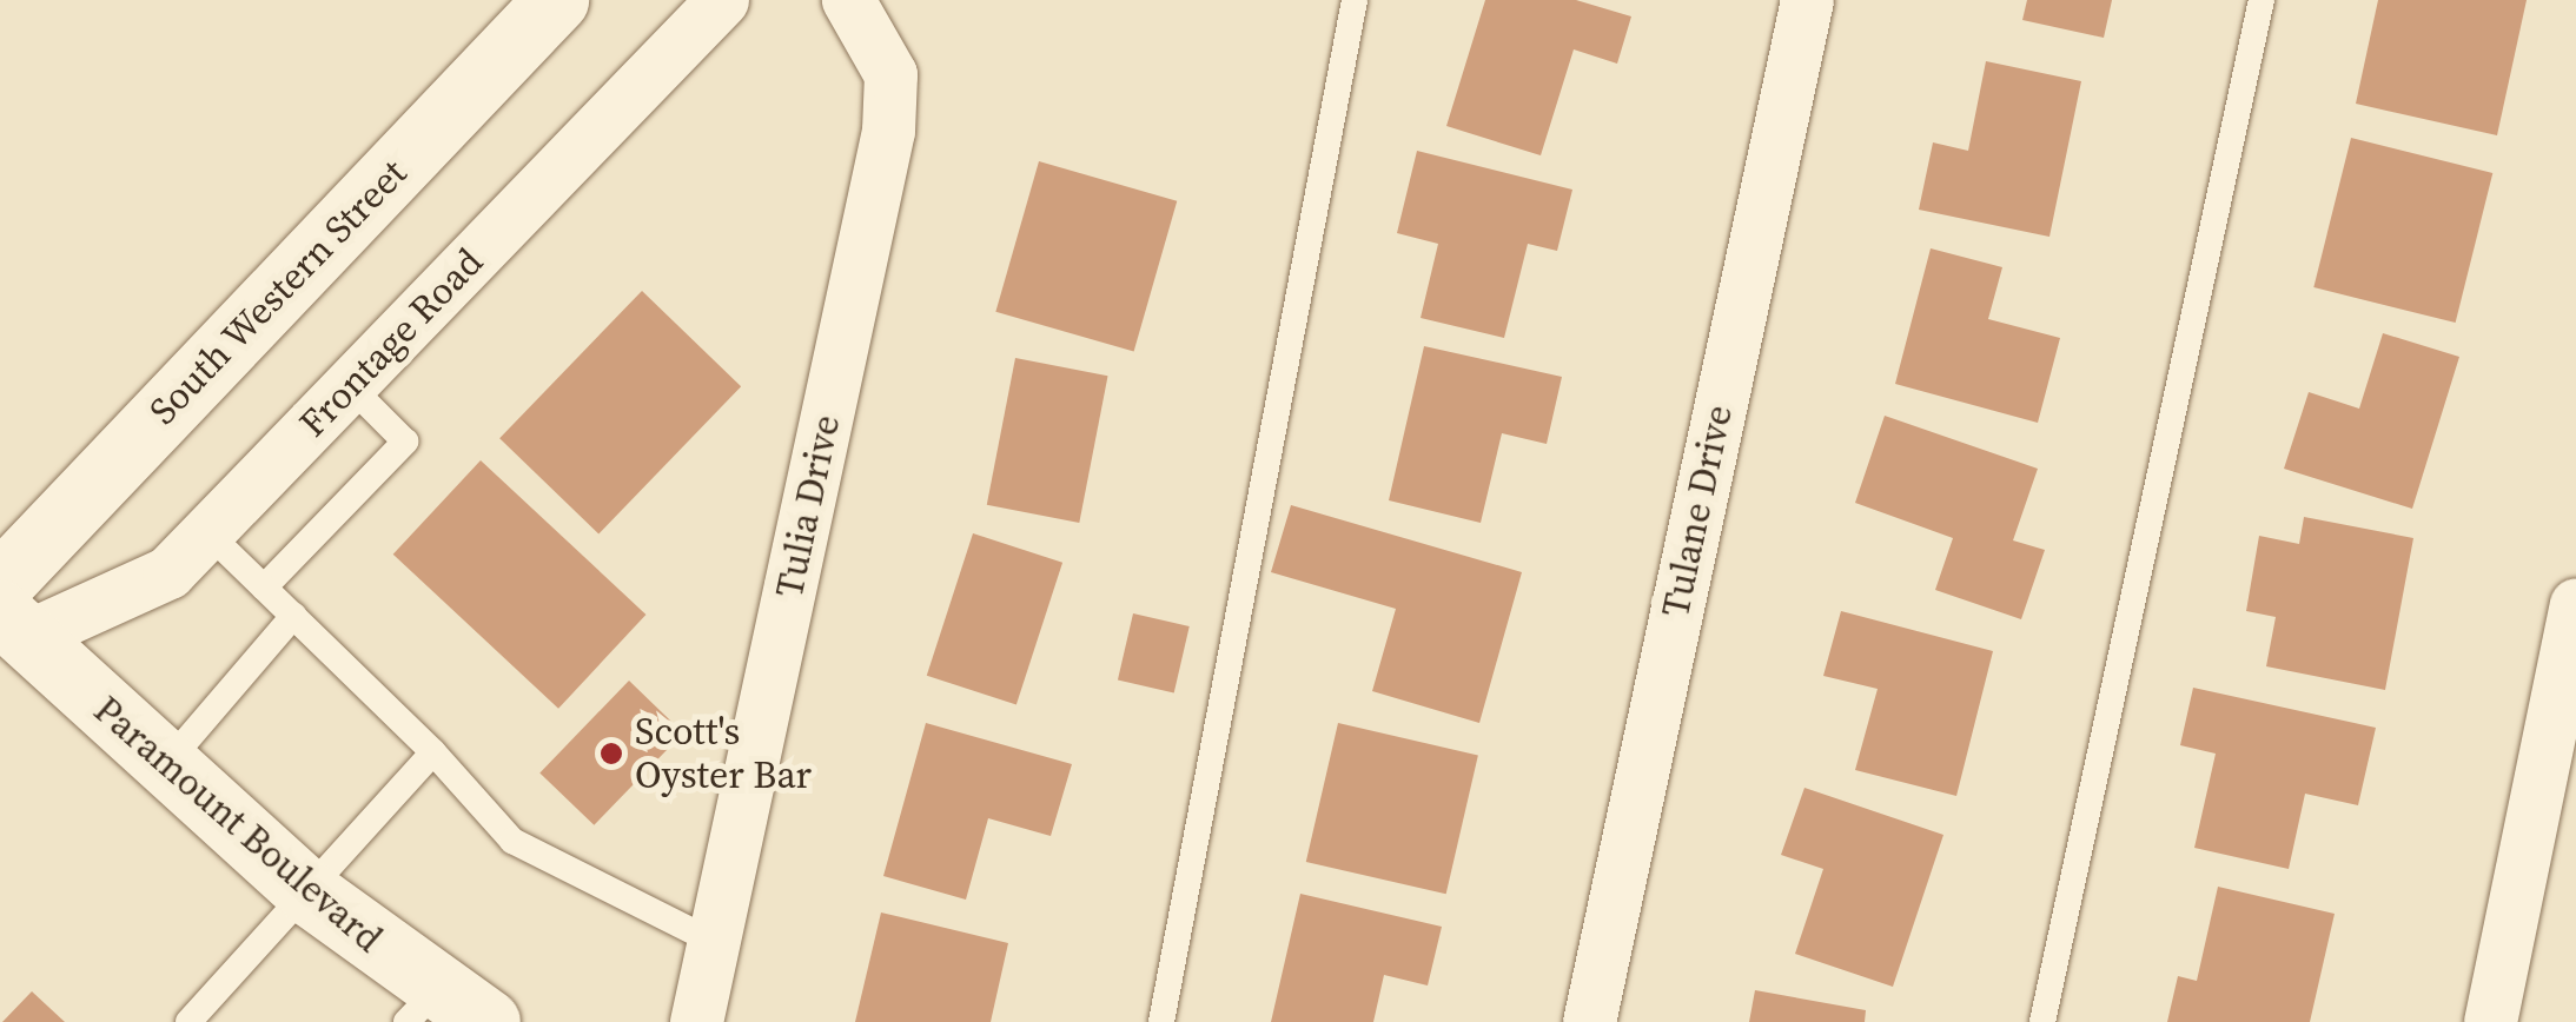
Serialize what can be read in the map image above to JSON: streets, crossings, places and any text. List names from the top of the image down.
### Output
{
  "streets": {
    "main road": ["South Western Street", "Paramount Boulevard"],
    "street": ["Frontage Road", "Tulia Drive", "Tulane Drive"]
  },
  "crossings": [
    ["South Western Street", "Frontage Road"],
    ["South Western Street", "Paramount Boulevard"],
    ["Frontage Road", "Paramount Boulevard"]
  ],
  "places": ["Scott's Oyster Bar"]
}
